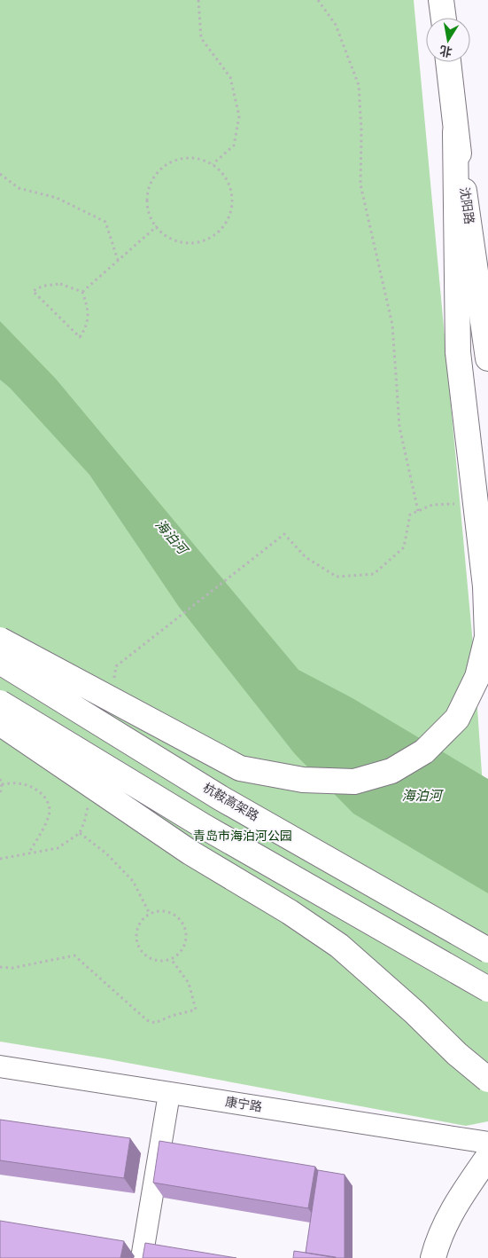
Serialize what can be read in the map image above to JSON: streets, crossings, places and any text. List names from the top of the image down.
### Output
{
  "streets": {
    "main road": ["沈阳路", "杭鞍高架路"],
    "street": ["康宁路"]
  },
  "water": ["海泊河"],
  "parks": ["青岛市海泊河公园"],
  "north": "bottom"
}
